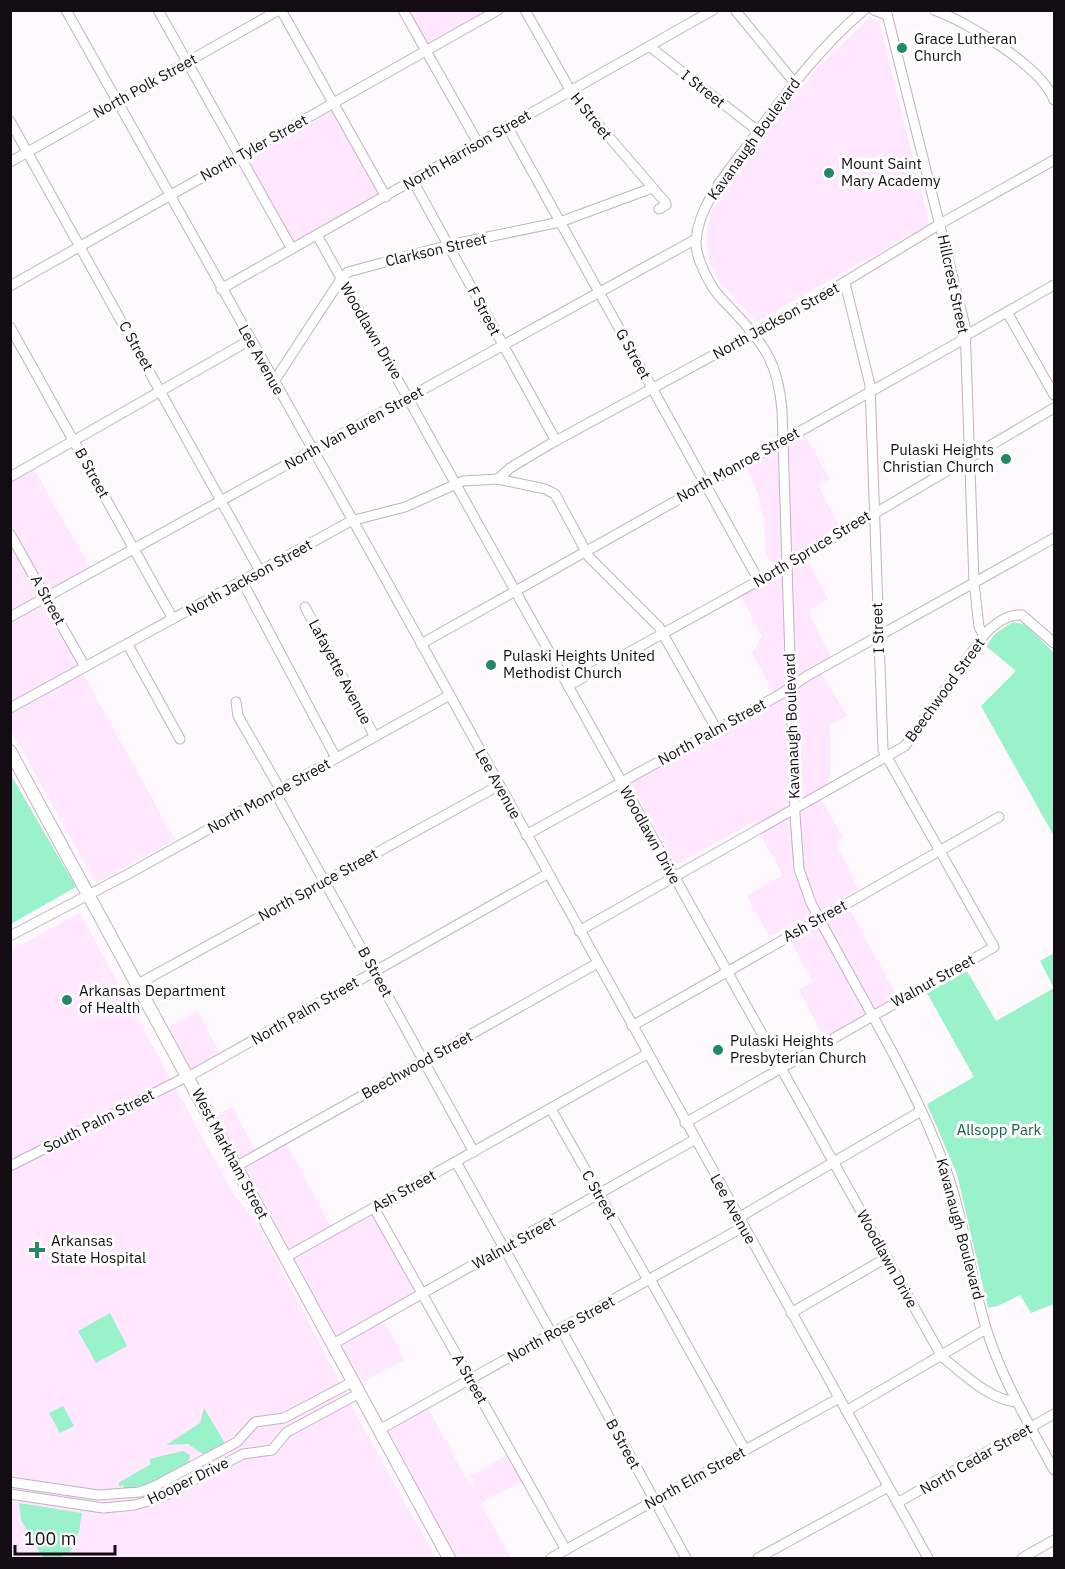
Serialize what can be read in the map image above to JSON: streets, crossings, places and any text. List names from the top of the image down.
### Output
{
  "streets": {
    "main road": ["West Markham Street"],
    "street": [
      "North Polk Street",
      "I Street",
      "H Street",
      "Kavanaugh Boulevard",
      "North Tyler Street",
      "North Harrison Street",
      "Clarkson Street",
      "Hillcrest Street",
      "F Street",
      "North Jackson Street",
      "Woodlawn Drive",
      "C Street",
      "G Street",
      "Lee Avenue",
      "North Van Buren Street",
      "North Monroe Street",
      "B Street",
      "North Spruce Street",
      "A Street",
      "Lafayette Avenue",
      "Beechwood Street",
      "North Palm Street",
      "Ash Street",
      "Walnut Street",
      "South Palm Street",
      "North Rose Street",
      "North Cedar Street",
      "North Elm Street",
      "Hooper Drive"
    ]
  },
  "crossings": [
    ["North Polk Street", "C Street"],
    ["North Polk Street", "Lee Avenue"],
    ["I Street", "Kavanaugh Boulevard"],
    ["I Street", "North Harrison Street"],
    ["I Street", "North Jackson Street"],
    ["I Street", "North Monroe Street"],
    ["I Street", "North Spruce Street"],
    ["I Street", "Beechwood Street"],
    ["I Street", "North Palm Street"],
    ["I Street", "Ash Street"],
    ["I Street", "Walnut Street"],
    ["H Street", "North Harrison Street"],
    ["H Street", "Clarkson Street"],
    ["Kavanaugh Boulevard", "North Jackson Street"],
    ["Kavanaugh Boulevard", "Woodlawn Drive"],
    ["Kavanaugh Boulevard", "North Van Buren Street"],
    ["Kavanaugh Boulevard", "North Monroe Street"],
    ["Kavanaugh Boulevard", "North Spruce Street"],
    ["Kavanaugh Boulevard", "Beechwood Street"],
    ["Kavanaugh Boulevard", "North Palm Street"],
    ["Kavanaugh Boulevard", "Ash Street"],
    ["Kavanaugh Boulevard", "Walnut Street"],
    ["Kavanaugh Boulevard", "North Rose Street"],
    ["Kavanaugh Boulevard", "North Cedar Street"],
    ["North Tyler Street", "C Street"],
    ["North Tyler Street", "Lee Avenue"],
    ["North Harrison Street", "F Street"],
    ["North Harrison Street", "Woodlawn Drive"],
    ["North Harrison Street", "G Street"],
    ["North Harrison Street", "Lee Avenue"],
    ["Clarkson Street", "F Street"],
    ["Clarkson Street", "Woodlawn Drive"],
    ["Clarkson Street", "G Street"],
    ["Hillcrest Street", "North Jackson Street"],
    ["Hillcrest Street", "North Monroe Street"],
    ["Hillcrest Street", "North Spruce Street"],
    ["Hillcrest Street", "Beechwood Street"],
    ["Hillcrest Street", "North Palm Street"],
    ["F Street", "North Jackson Street"],
    ["F Street", "North Van Buren Street"],
    ["North Jackson Street", "Woodlawn Drive"],
    ["North Jackson Street", "C Street"],
    ["North Jackson Street", "G Street"],
    ["North Jackson Street", "Lee Avenue"],
    ["North Jackson Street", "North Monroe Street"],
    ["North Jackson Street", "B Street"],
    ["North Jackson Street", "North Spruce Street"],
    ["North Jackson Street", "A Street"],
    ["North Jackson Street", "North Palm Street"],
    ["Woodlawn Drive", "North Van Buren Street"],
    ["Woodlawn Drive", "North Monroe Street"],
    ["Woodlawn Drive", "North Spruce Street"],
    ["Woodlawn Drive", "Beechwood Street"],
    ["Woodlawn Drive", "North Palm Street"],
    ["Woodlawn Drive", "Ash Street"],
    ["Woodlawn Drive", "Walnut Street"],
    ["Woodlawn Drive", "North Rose Street"],
    ["C Street", "North Van Buren Street"],
    ["C Street", "Ash Street"],
    ["C Street", "Walnut Street"],
    ["C Street", "North Rose Street"],
    ["C Street", "North Elm Street"],
    ["G Street", "North Van Buren Street"],
    ["G Street", "North Monroe Street"],
    ["G Street", "North Spruce Street"],
    ["Lee Avenue", "North Van Buren Street"],
    ["Lee Avenue", "North Monroe Street"],
    ["Lee Avenue", "North Spruce Street"],
    ["Lee Avenue", "Beechwood Street"],
    ["Lee Avenue", "North Palm Street"],
    ["Lee Avenue", "Ash Street"],
    ["Lee Avenue", "Walnut Street"],
    ["Lee Avenue", "North Rose Street"],
    ["Lee Avenue", "North Cedar Street"],
    ["Lee Avenue", "North Elm Street"],
    ["North Van Buren Street", "B Street"],
    ["North Van Buren Street", "A Street"],
    ["North Monroe Street", "B Street"],
    ["North Monroe Street", "Lafayette Avenue"],
    ["North Monroe Street", "West Markham Street"],
    ["B Street", "North Spruce Street"],
    ["B Street", "Beechwood Street"],
    ["B Street", "North Palm Street"],
    ["B Street", "Ash Street"],
    ["B Street", "Walnut Street"],
    ["B Street", "North Rose Street"],
    ["B Street", "North Elm Street"],
    ["North Spruce Street", "West Markham Street"],
    ["A Street", "Ash Street"],
    ["A Street", "Walnut Street"],
    ["A Street", "North Rose Street"],
    ["A Street", "North Elm Street"],
    ["Beechwood Street", "West Markham Street"],
    ["North Palm Street", "South Palm Street"],
    ["North Palm Street", "West Markham Street"],
    ["Ash Street", "West Markham Street"],
    ["Walnut Street", "West Markham Street"],
    ["South Palm Street", "West Markham Street"],
    ["West Markham Street", "North Rose Street"],
    ["West Markham Street", "Hooper Drive"]
  ],
  "parks": ["Allsopp Park"],
  "places": {
    "other": [
      "Grace Lutheran Church",
      "Mount Saint Mary Academy",
      "Pulaski Heights Christian Church",
      "Pulaski Heights United Methodist Church",
      "Arkansas Department of Health",
      "Pulaski Heights Presbyterian Church"
    ],
    "health": ["Arkansas State Hospital"]
  },
  "scale_bar": "100 m"
}
